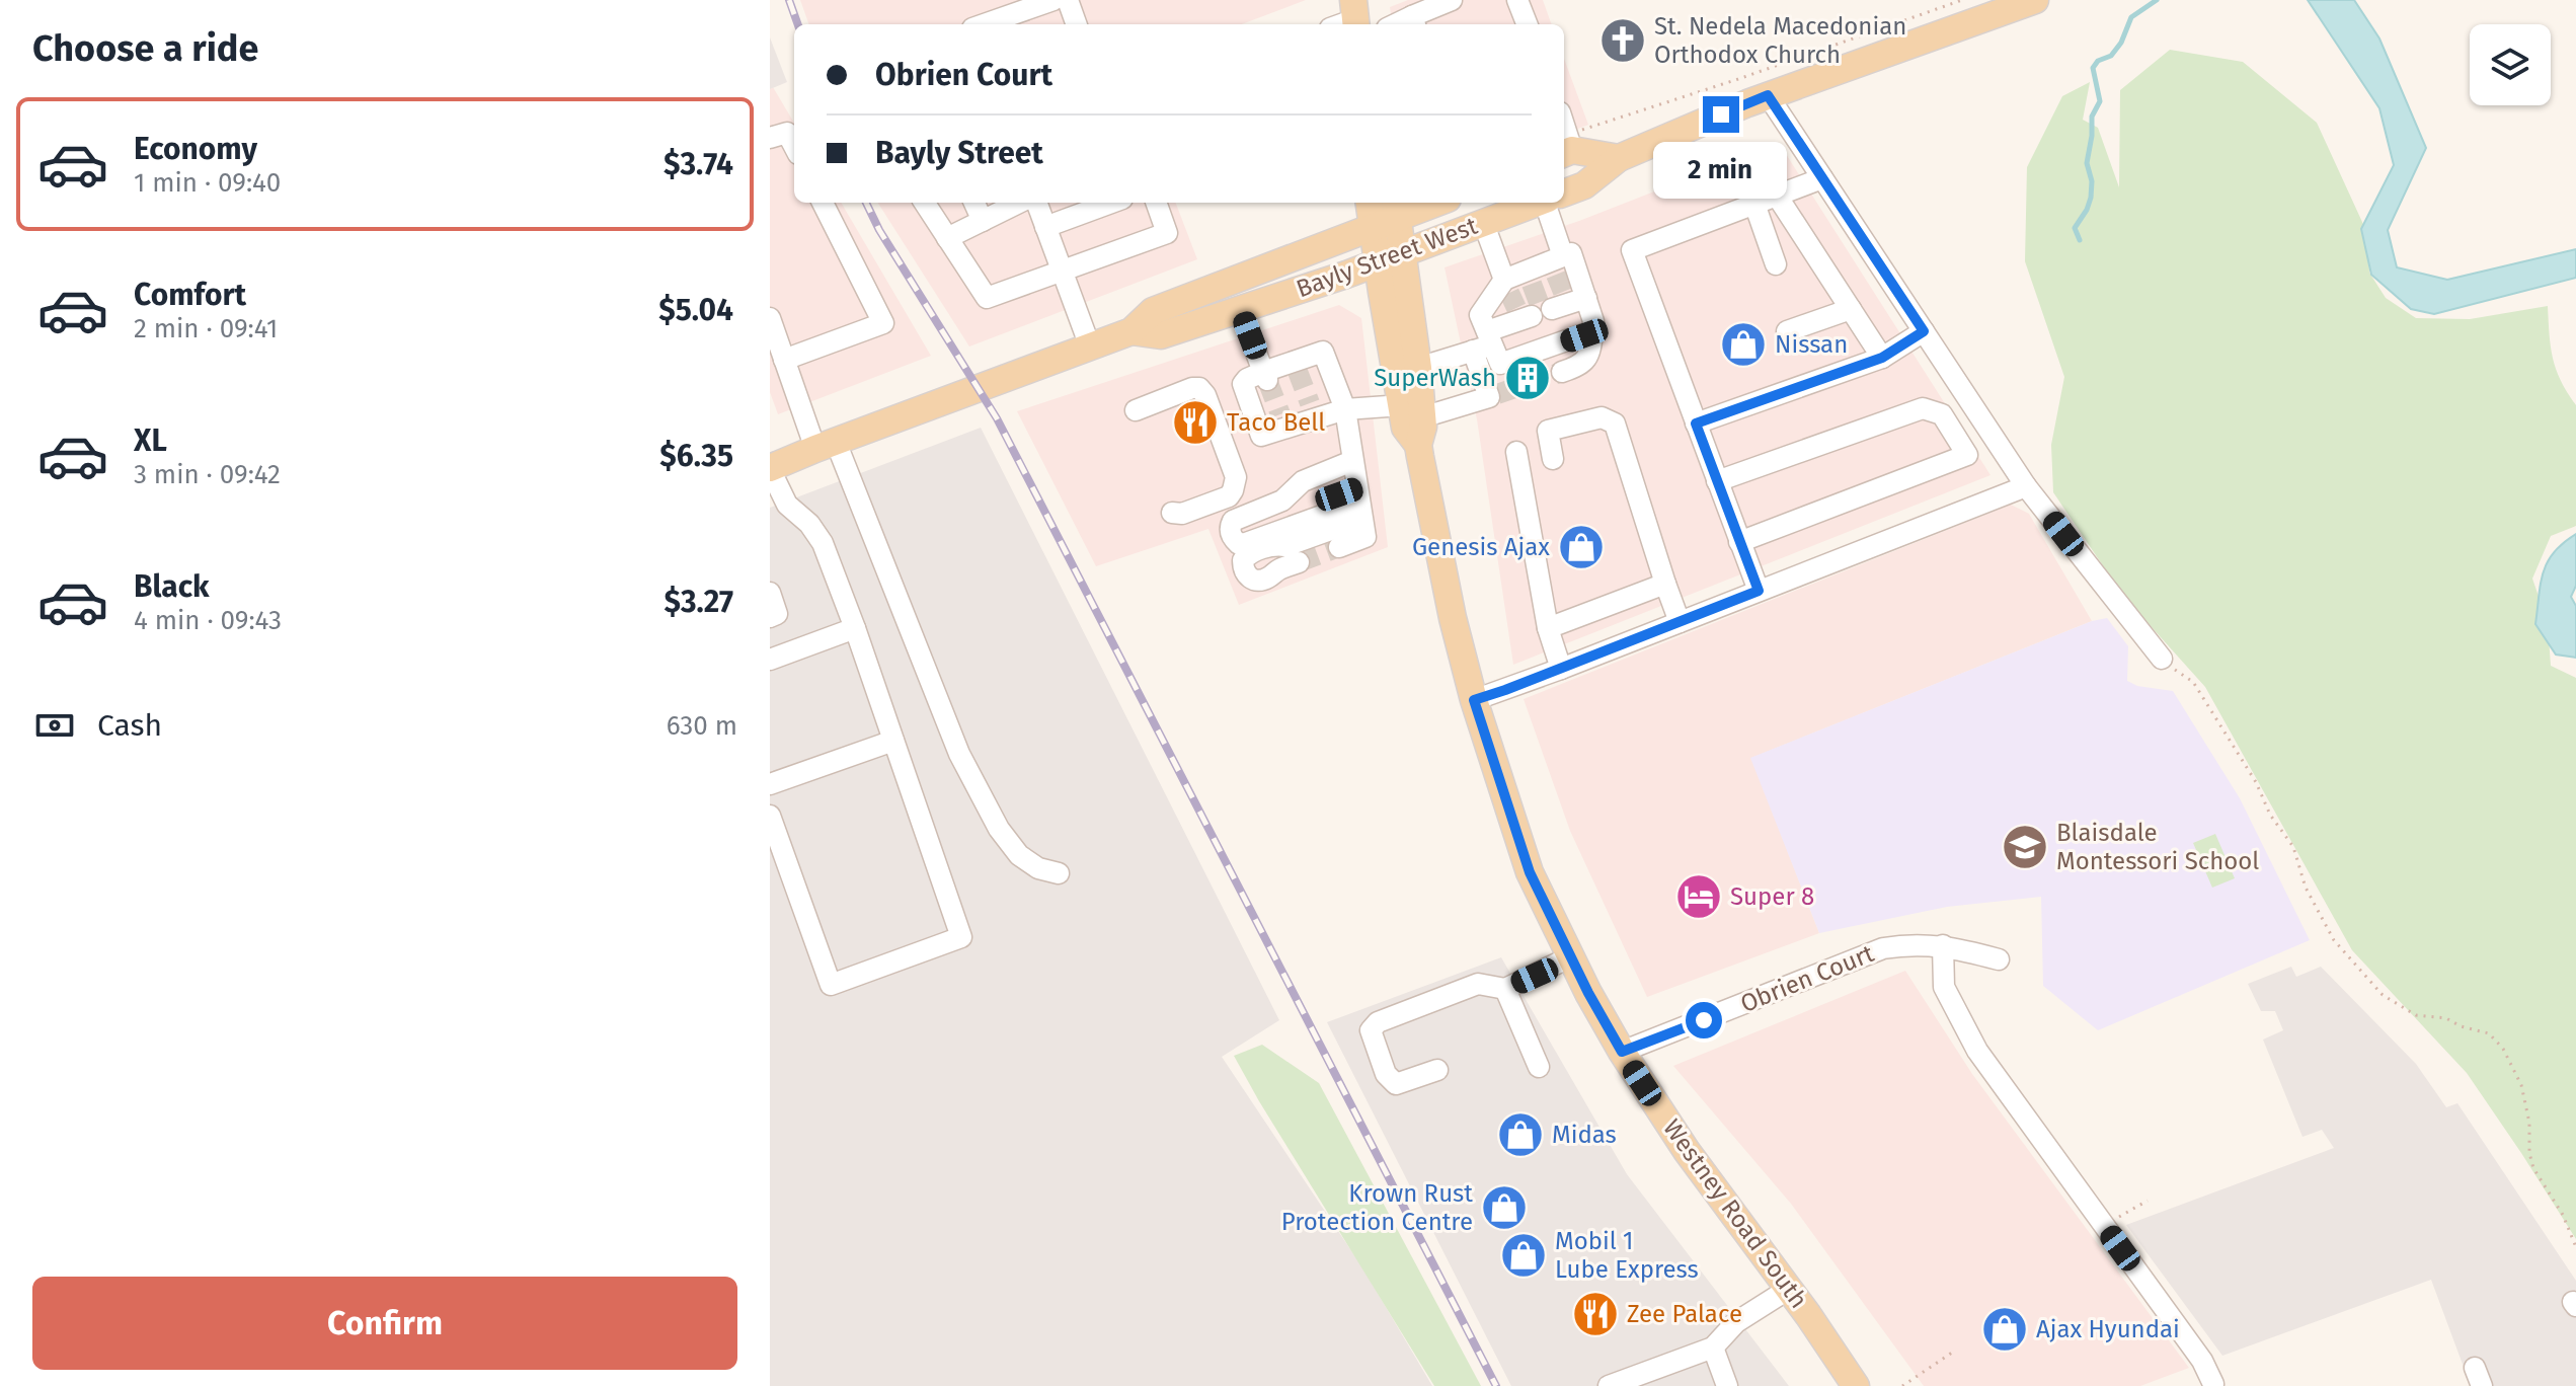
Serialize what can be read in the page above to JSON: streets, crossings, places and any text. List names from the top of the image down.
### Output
{
  "streets": {
    "main road": ["Bayly Street West", "Westney Road South"],
    "street": ["Obrien Court"]
  },
  "crossings": [
    ["Bayly Street West", "Westney Road South"],
    ["Obrien Court", "Westney Road South"]
  ],
  "places": {
    "church": ["St. Nedela Macedonian Orthodox Church"],
    "shop": [
      "Nissan",
      "Genesis Ajax",
      "Midas",
      "Krown Rust Protection Centre",
      "Mobil 1 Lube Express",
      "Ajax Hyundai"
    ],
    "building": ["SuperWash"],
    "restaurant": ["Taco Bell", "Zee Palace"],
    "school or university": ["Blaisdale Montessori School"],
    "hotel": ["Super 8"]
  },
  "page": {
    "heading": "Choose a ride",
    "banner": ["Obrien Court", "Bayly Street"],
    "list": [
      {
        "name": "Economy",
        "note": "1 min · 09:40",
        "value": "$3.74"
      },
      {
        "name": "Comfort",
        "note": "2 min · 09:41",
        "value": "$5.04"
      },
      {
        "name": "XL",
        "note": "3 min · 09:42",
        "value": "$6.35"
      },
      {
        "name": "Black",
        "note": "4 min · 09:43",
        "value": "$3.27"
      }
    ],
    "bubble": "2 min",
    "pay": ["Cash", "630 m"],
    "buttons": "Confirm"
  }
}
